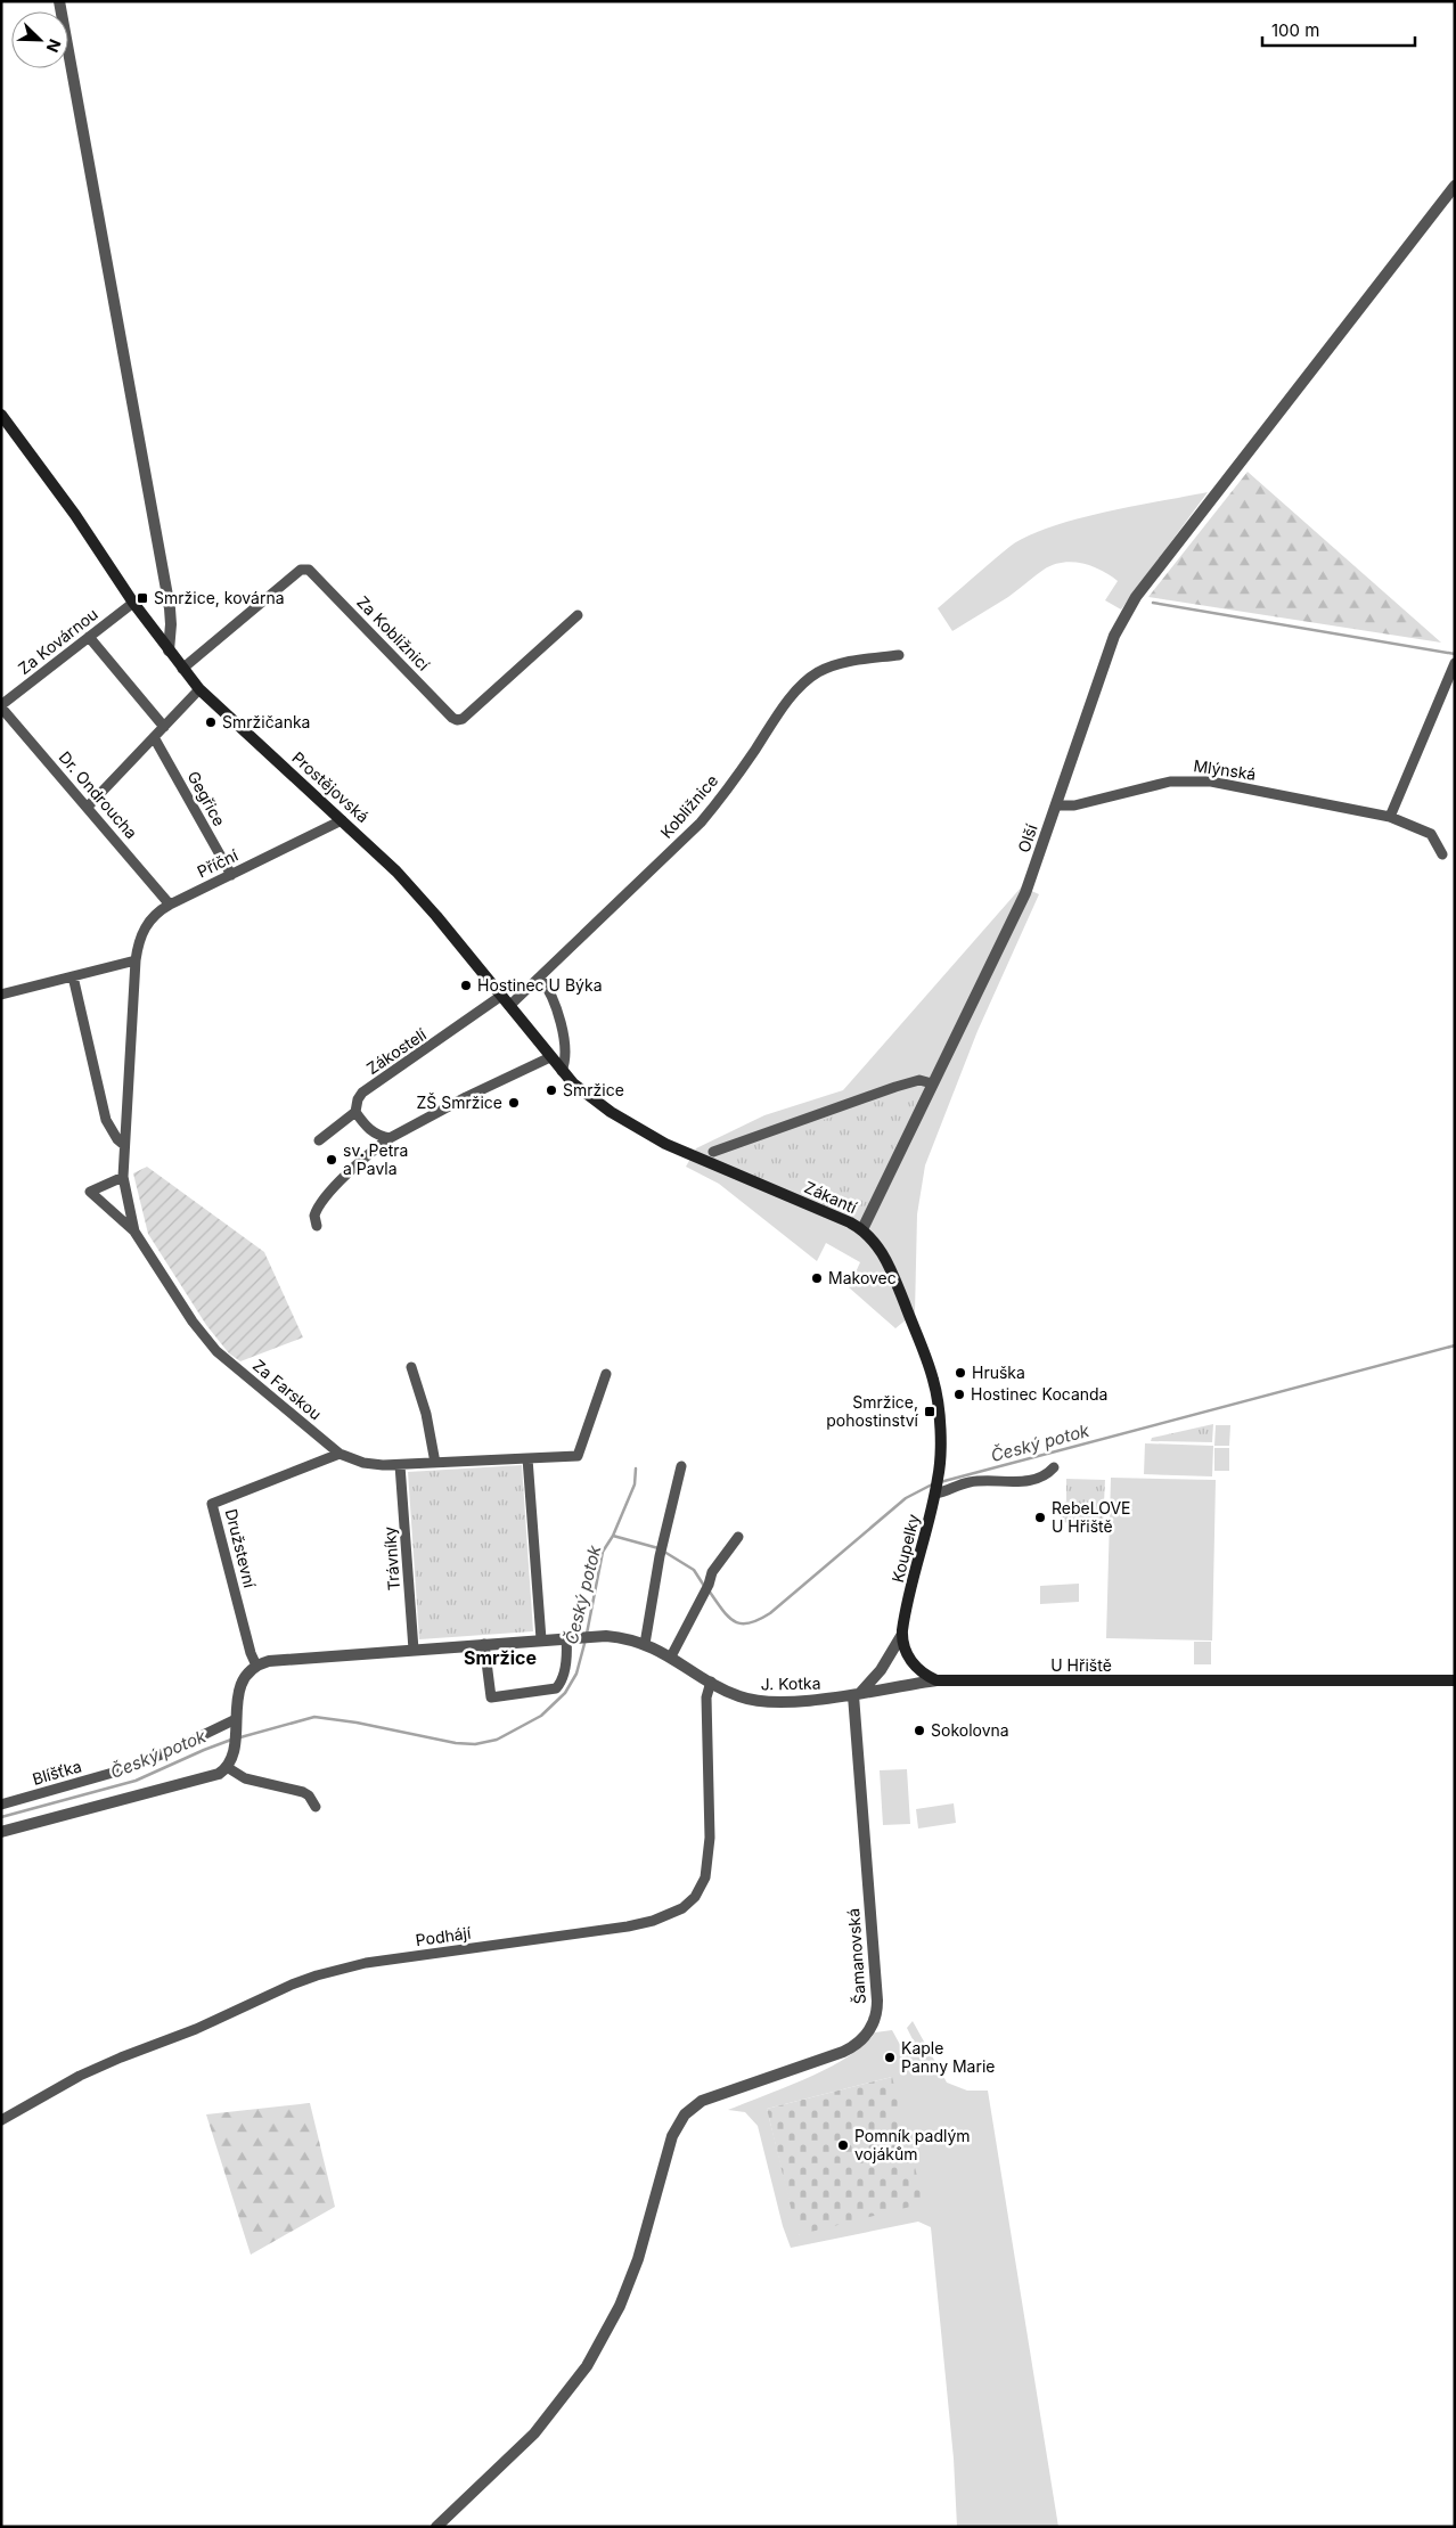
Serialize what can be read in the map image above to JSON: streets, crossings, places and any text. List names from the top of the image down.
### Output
{
  "streets": {
    "main road": [
      "Prostějovská",
      "Zákantí",
      "Koupelky",
      "U Hřiště"
    ],
    "street": [
      "Za Kobližnicí",
      "Za Kovárnou",
      "Mlýnská",
      "Dr. Ondroucha",
      "Gegřice",
      "Kobližnice",
      "Olší",
      "Příční",
      "Zákostelí",
      "Za Farskou",
      "Družstevní",
      "Trávníky",
      "J. Kotka",
      "Blíšťka",
      "Podhájí",
      "Šamanovská"
    ]
  },
  "crossings": [
    ["Za Kobližnicí", "Prostějovská"],
    ["Za Kovárnou", "Prostějovská"],
    ["Za Kovárnou", "Dr. Ondroucha"],
    ["Mlýnská", "Olší"],
    ["Prostějovská", "Kobližnice"],
    ["Prostějovská", "Příční"],
    ["Prostějovská", "Zákostelí"],
    ["Prostějovská", "Zákantí"],
    ["Dr. Ondroucha", "Příční"],
    ["Gegřice", "Příční"],
    ["Kobližnice", "Zákostelí"],
    ["Olší", "Zákantí"],
    ["Příční", "Za Farskou"],
    ["Zákantí", "Koupelky"],
    ["Za Farskou", "Družstevní"],
    ["Za Farskou", "Trávníky"],
    ["Koupelky", "U Hřiště"],
    ["Koupelky", "J. Kotka"],
    ["Koupelky", "Šamanovská"],
    ["J. Kotka", "Podhájí"],
    ["J. Kotka", "Šamanovská"]
  ],
  "districts": ["Smržice"],
  "water": ["Český potok"],
  "places": {
    "transit": ["Smržice, kovárna", "Smržice, pohostinství"],
    "other": [
      "Smržičanka",
      "Hostinec U Býka",
      "Smržice",
      "ZŠ Smržice",
      "sv. Petra a Pavla",
      "Makovec",
      "Hruška",
      "Hostinec Kocanda",
      "RebeLOVE U Hřiště",
      "Sokolovna",
      "Kaple Panny Marie",
      "Pomník padlým vojákům"
    ]
  },
  "scale_bar": "100 m",
  "north": "bottom right"
}
